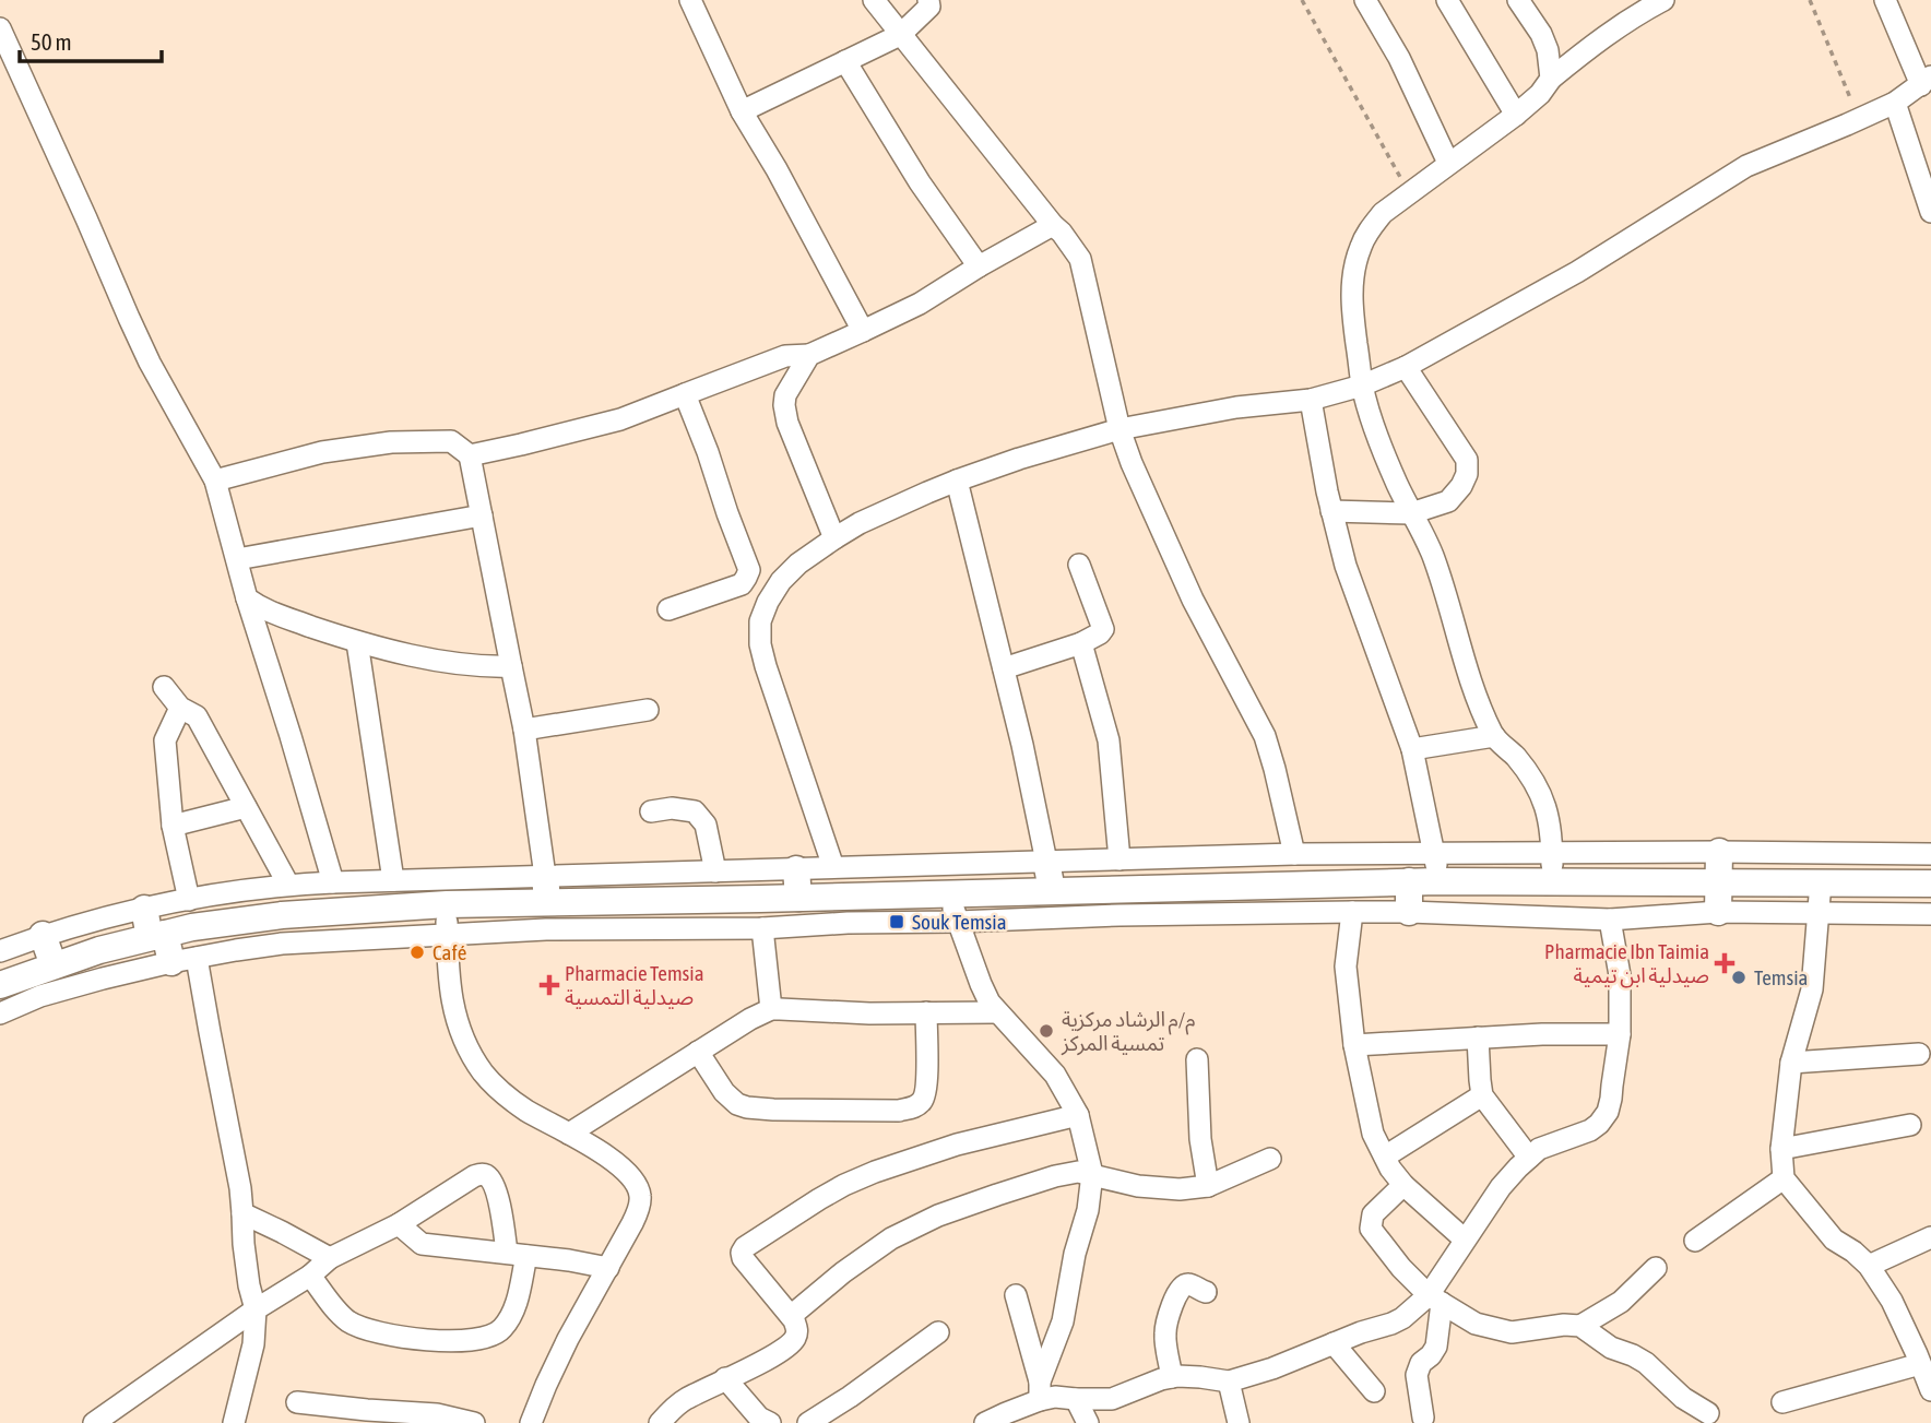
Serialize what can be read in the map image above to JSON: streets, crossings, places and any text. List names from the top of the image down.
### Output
{
  "places": {
    "transit": ["Souk Temsia"],
    "other": ["Café", "Temsia", "م/م الرشاد مركزية تمسية المركز"],
    "health": ["Pharmacie Ibn Taimia صيدلية ابن تيمية", "Pharmacie Temsia صيدلية التمسية"]
  },
  "scale_bar": "50 m"
}
